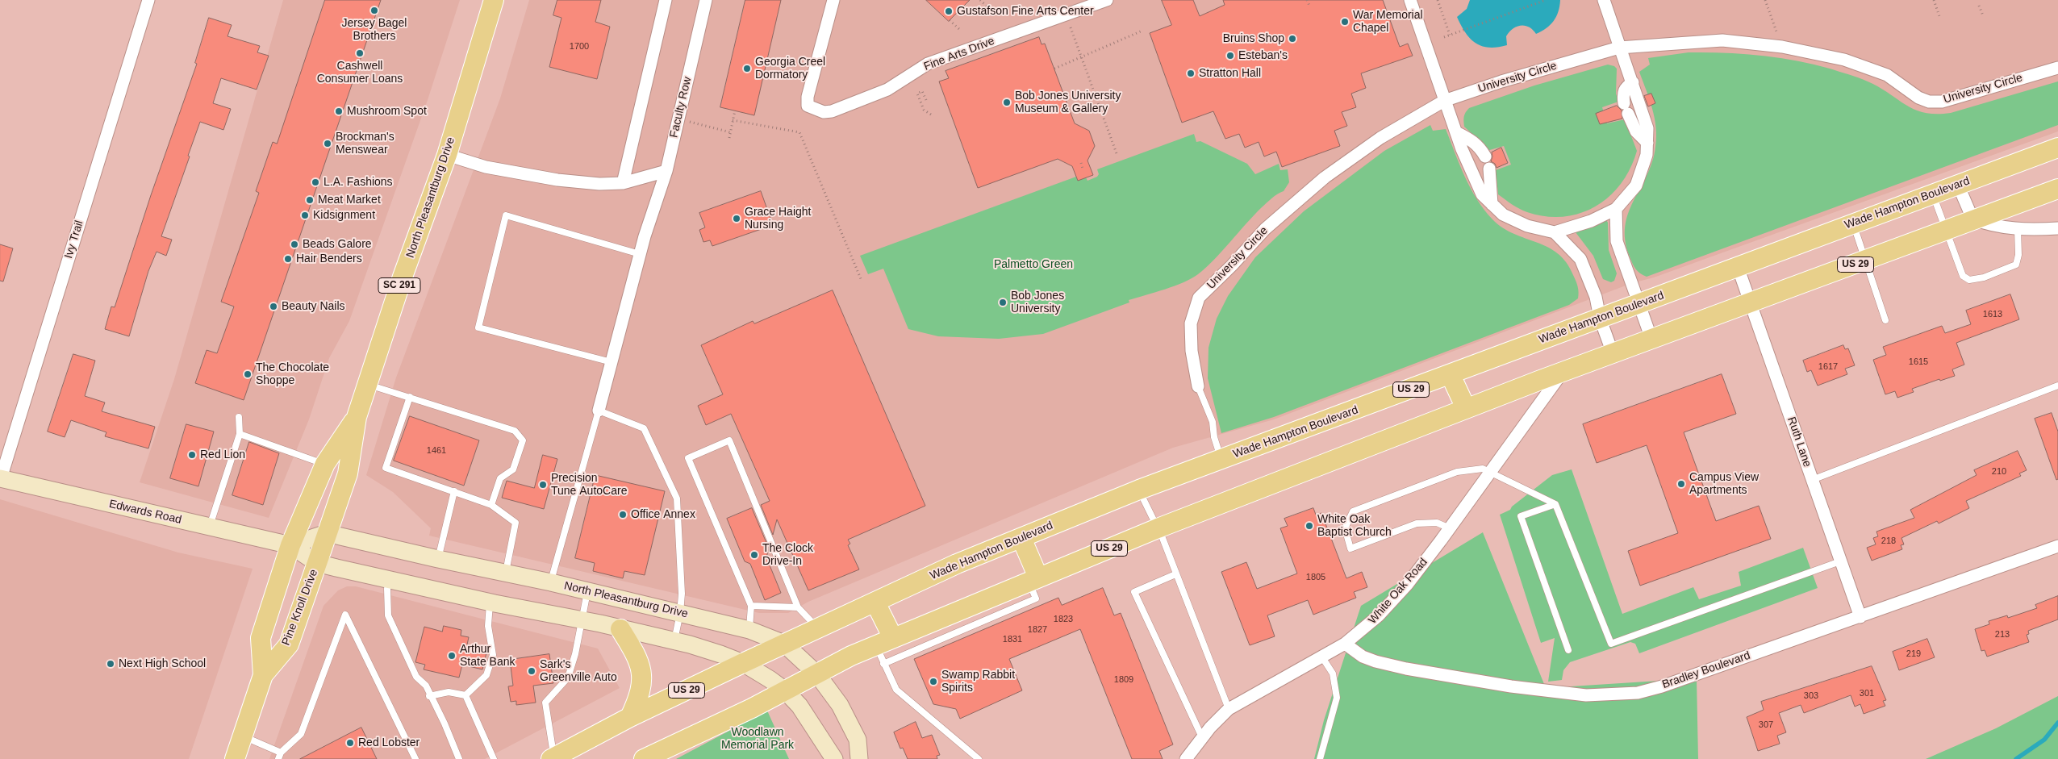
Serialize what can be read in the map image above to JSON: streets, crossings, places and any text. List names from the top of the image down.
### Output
{
  "streets": {
    "main road": [
      "North Pleasantburg Drive",
      "Wade Hampton Boulevard",
      "US 29",
      "SC 291",
      "Edwards Road",
      "Pine Knoll Drive"
    ],
    "street": [
      "Fine Arts Drive",
      "University Circle",
      "Faculty Row",
      "Ivy Trail",
      "Ruth Lane",
      "White Oak Road",
      "Bradley Boulevard"
    ]
  },
  "crossings": [
    ["University Circle", "Wade Hampton Boulevard"],
    ["North Pleasantburg Drive", "Wade Hampton Boulevard"],
    ["North Pleasantburg Drive", "US 29"],
    ["North Pleasantburg Drive", "Edwards Road"],
    ["North Pleasantburg Drive", "Pine Knoll Drive"],
    ["Wade Hampton Boulevard", "Ruth Lane"],
    ["Ivy Trail", "Edwards Road"],
    ["US 29", "Ruth Lane"],
    ["US 29", "White Oak Road"],
    ["Ruth Lane", "Bradley Boulevard"],
    ["Edwards Road", "Pine Knoll Drive"],
    ["White Oak Road", "Bradley Boulevard"]
  ],
  "parks": ["Palmetto Green", "Woodlawn Memorial Park"],
  "places": [
    "Jersey Bagel Brothers",
    "Gustafson Fine Arts Center",
    "War Memorial Chapel",
    "Bruins Shop",
    "Cashwell Consumer Loans",
    "Esteban's",
    "Georgia Creel Dormatory",
    "Stratton Hall",
    "Bob Jones University Museum & Gallery",
    "Mushroom Spot",
    "Brockman's Menswear",
    "L.A. Fashions",
    "Meat Market",
    "Kidsignment",
    "Grace Haight Nursing",
    "Beads Galore",
    "Hair Benders",
    "Bob Jones University",
    "Beauty Nails",
    "The Chocolate Shoppe",
    "Red Lion",
    "Campus View Apartments",
    "Precision Tune AutoCare",
    "Office Annex",
    "White Oak Baptist Church",
    "The Clock Drive-In",
    "Arthur State Bank",
    "Next High School",
    "Sark's Greenville Auto",
    "Swamp Rabbit Spirits",
    "Red Lobster"
  ],
  "house_numbers": [
    "1700",
    "1613",
    "1615",
    "1617",
    "1461",
    "210",
    "218",
    "1805",
    "1823",
    "1827",
    "213",
    "1831",
    "219",
    "1809",
    "301",
    "303",
    "307"
  ]
}
